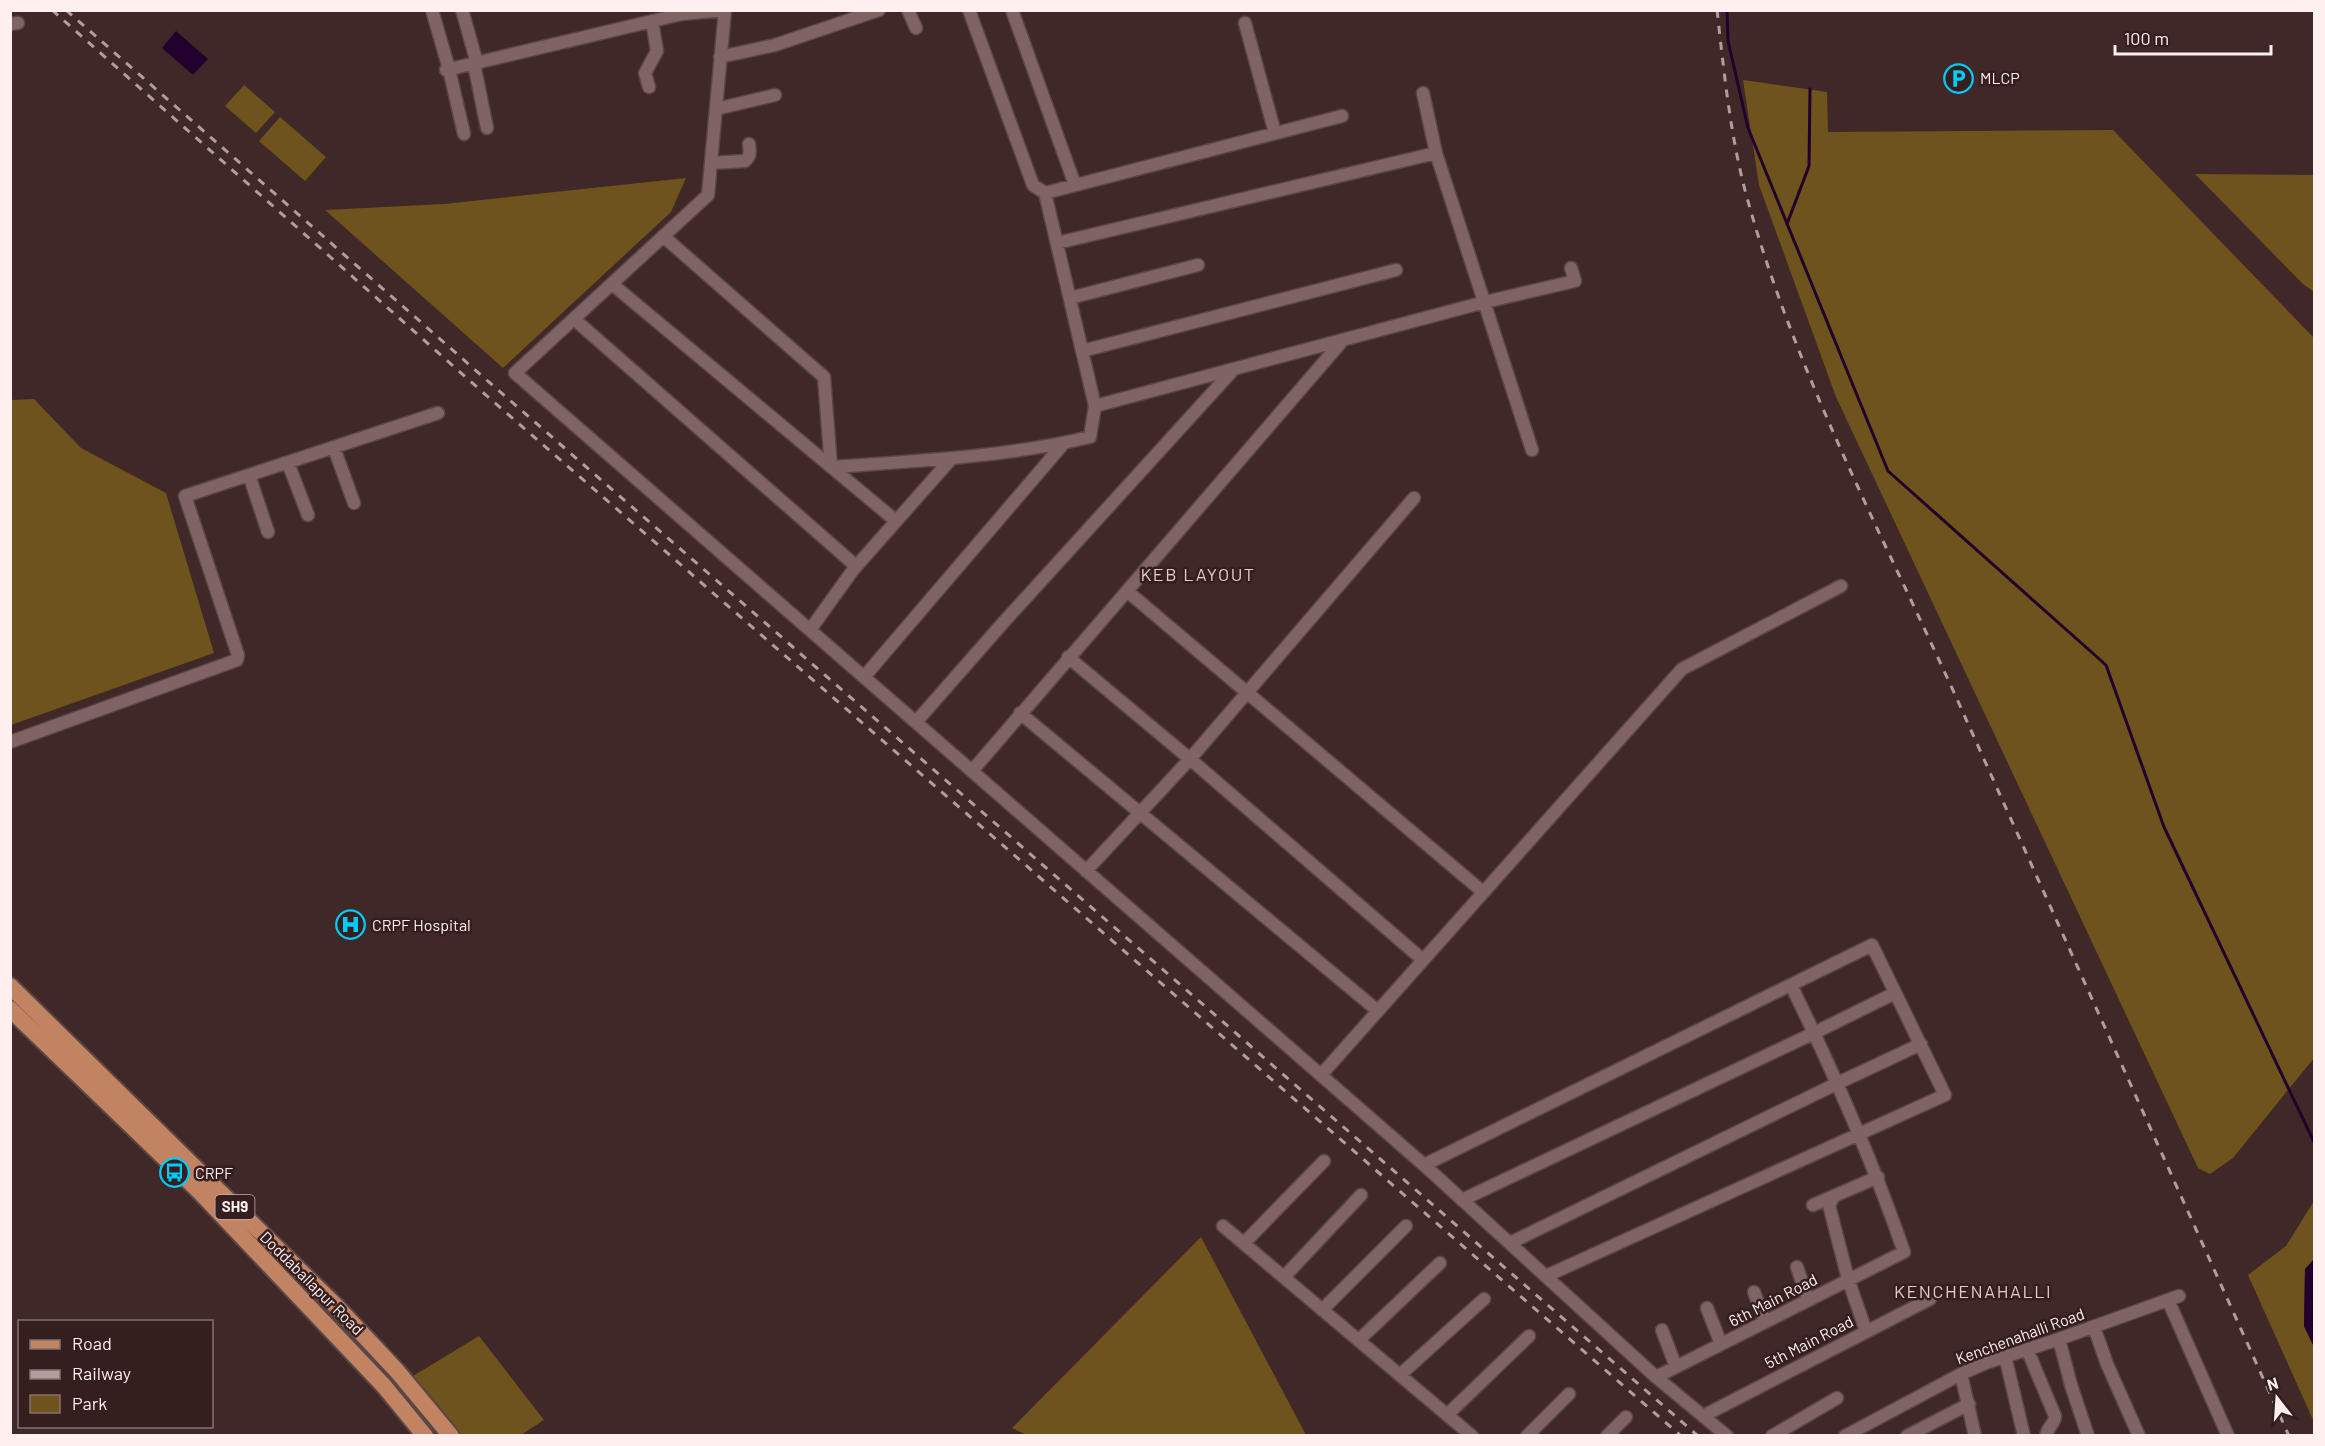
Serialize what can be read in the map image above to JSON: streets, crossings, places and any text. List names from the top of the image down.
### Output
{
  "streets": {
    "main road": ["SH9", "Doddaballapur Road"],
    "street": ["6th Main Road", "Kenchenahalli Road", "5th Main Road"]
  },
  "districts": ["KEB LAYOUT", "KENCHENAHALLI"],
  "places": {
    "parking": ["MLCP"],
    "hospital": ["CRPF Hospital"],
    "bus stop": ["CRPF"]
  },
  "legend": ["Road", "Railway", "Park"],
  "scale_bar": "100 m",
  "north": "top"
}
